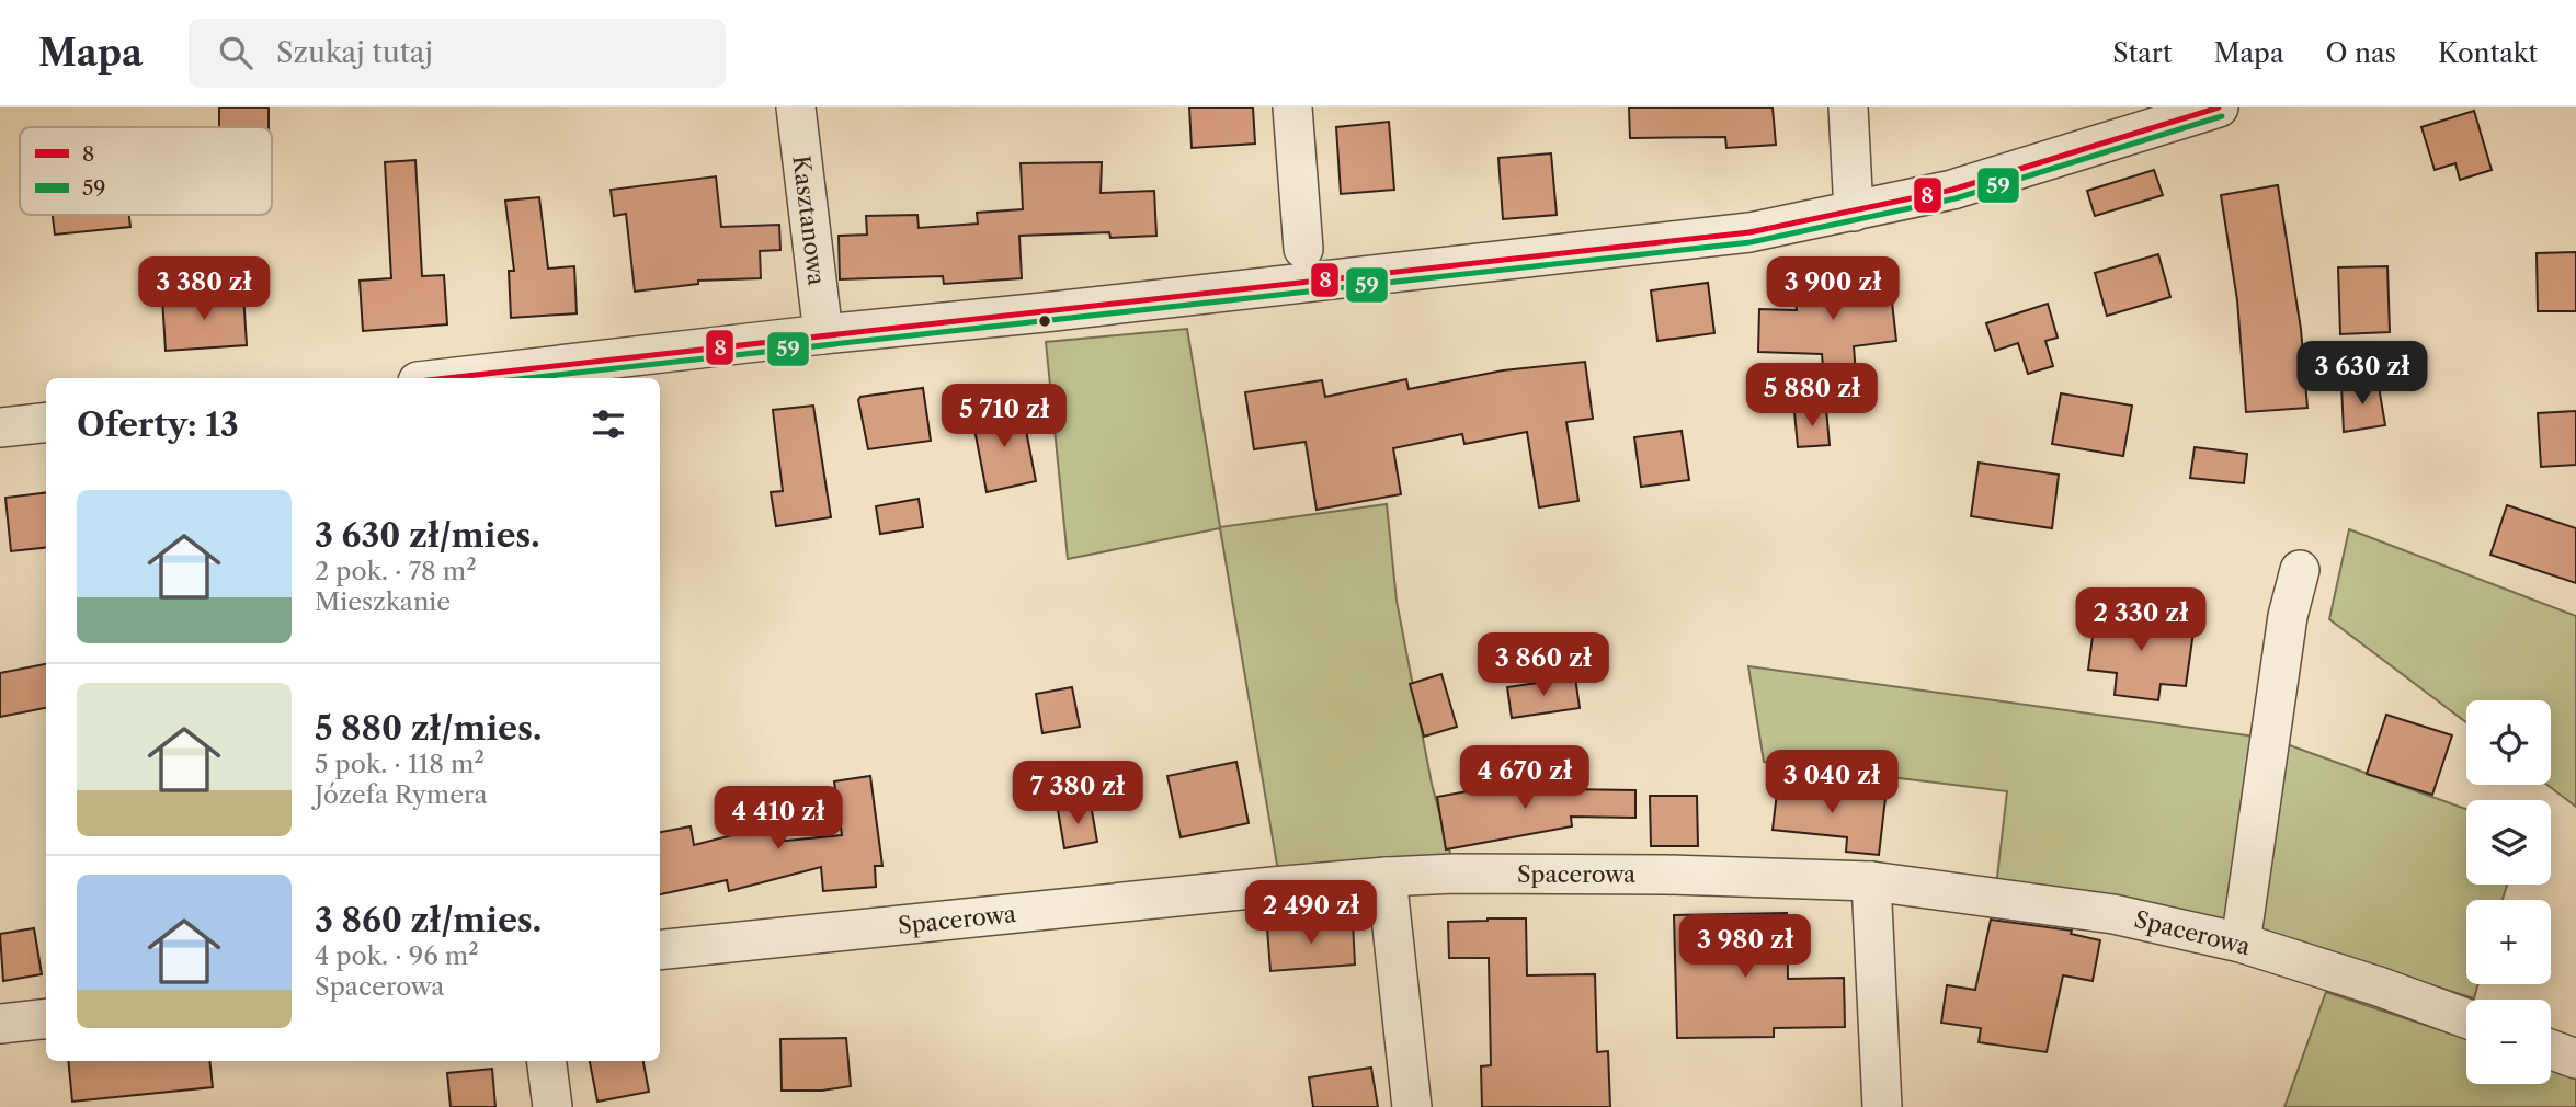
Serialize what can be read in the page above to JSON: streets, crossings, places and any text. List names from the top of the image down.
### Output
{
  "streets": {
    "street": ["Kasztanowa", "Spacerowa"]
  },
  "lines": ["transit line 8", "transit line 59"],
  "legend": ["8", "59"],
  "page": {
    "header": "Mapa",
    "search": "Szukaj tutaj",
    "nav": [
      "Start",
      "Mapa",
      "O nas",
      "Kontakt"
    ],
    "price": [
      "3 380 zł",
      "3 900 zł",
      "3 630 zł",
      "5 880 zł",
      "5 710 zł",
      "2 330 zł",
      "3 860 zł",
      "4 670 zł",
      "3 040 zł",
      "7 380 zł",
      "4 410 zł",
      "2 490 zł",
      "3 980 zł"
    ],
    "heading": "Oferty: 13",
    "list": [
      {
        "name": "3 630 zł/mies.",
        "note": "2 pok. · 78 m² · Mieszkanie"
      },
      {
        "name": "5 880 zł/mies.",
        "note": "5 pok. · 118 m² · Józefa Rymera"
      },
      {
        "name": "3 860 zł/mies.",
        "note": "4 pok. · 96 m² · Spacerowa"
      }
    ],
    "map_buttons": ["+", "−"]
  }
}
